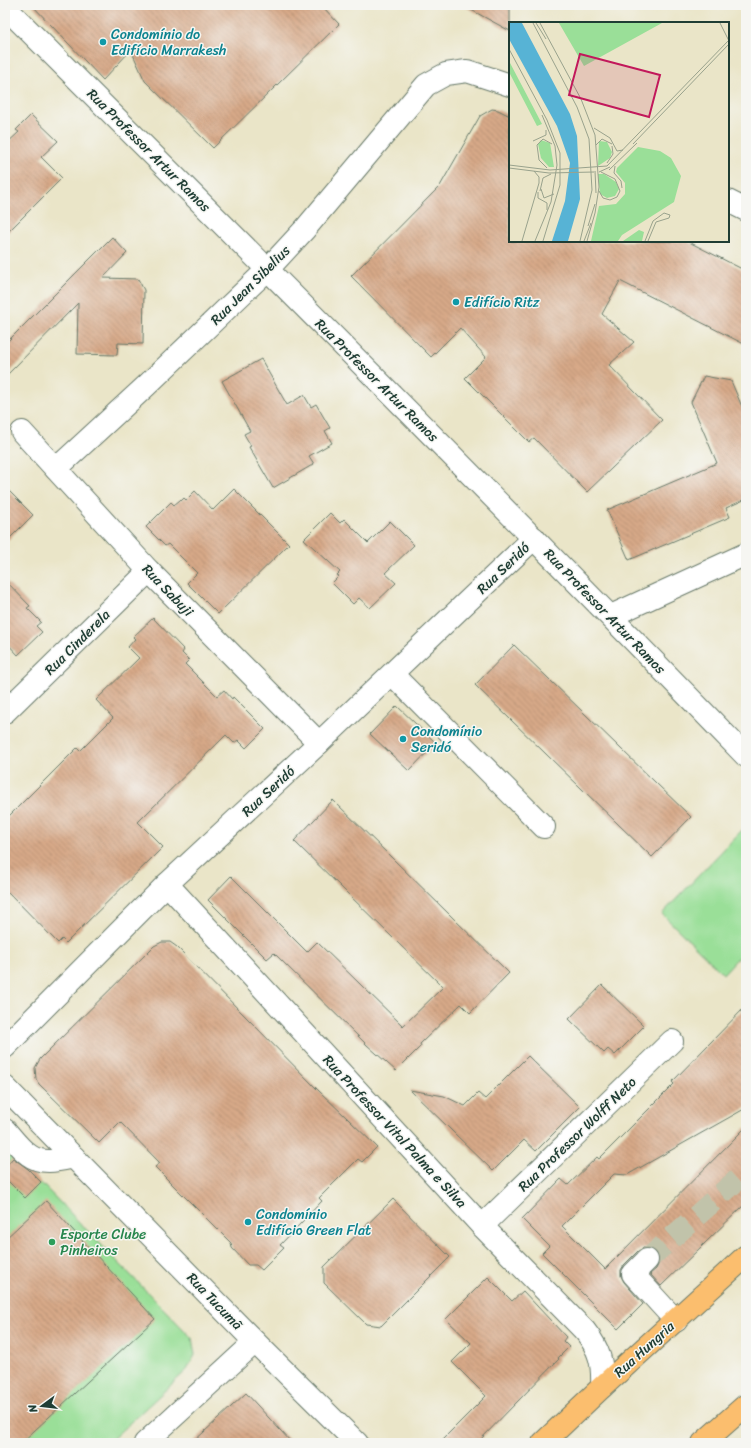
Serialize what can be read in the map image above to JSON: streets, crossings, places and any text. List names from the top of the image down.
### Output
{
  "streets": {
    "highway": ["Rua Hungria"],
    "street": [
      "Rua Professor Artur Ramos",
      "Rua Jean Sibelius",
      "Rua Seridó",
      "Rua Sabuji",
      "Rua Cinderela",
      "Rua Professor Vital Palma e Silva",
      "Rua Professor Wolff Neto",
      "Rua Tucumã"
    ]
  },
  "crossings": [
    ["Rua Professor Artur Ramos", "Rua Jean Sibelius"],
    ["Rua Professor Artur Ramos", "Rua Seridó"],
    ["Rua Jean Sibelius", "Rua Sabuji"],
    ["Rua Seridó", "Rua Sabuji"],
    ["Rua Seridó", "Rua Professor Vital Palma e Silva"],
    ["Rua Sabuji", "Rua Cinderela"],
    ["Rua Professor Vital Palma e Silva", "Rua Professor Wolff Neto"],
    ["Rua Professor Vital Palma e Silva", "Rua Hungria"]
  ],
  "places": [
    "Condomínio do Edifício Marrakesh",
    "Edifício Ritz",
    "Condomínio Seridó",
    "Condomínio Edifício Green Flat",
    "Esporte Clube Pinheiros"
  ],
  "north": "left"
}
